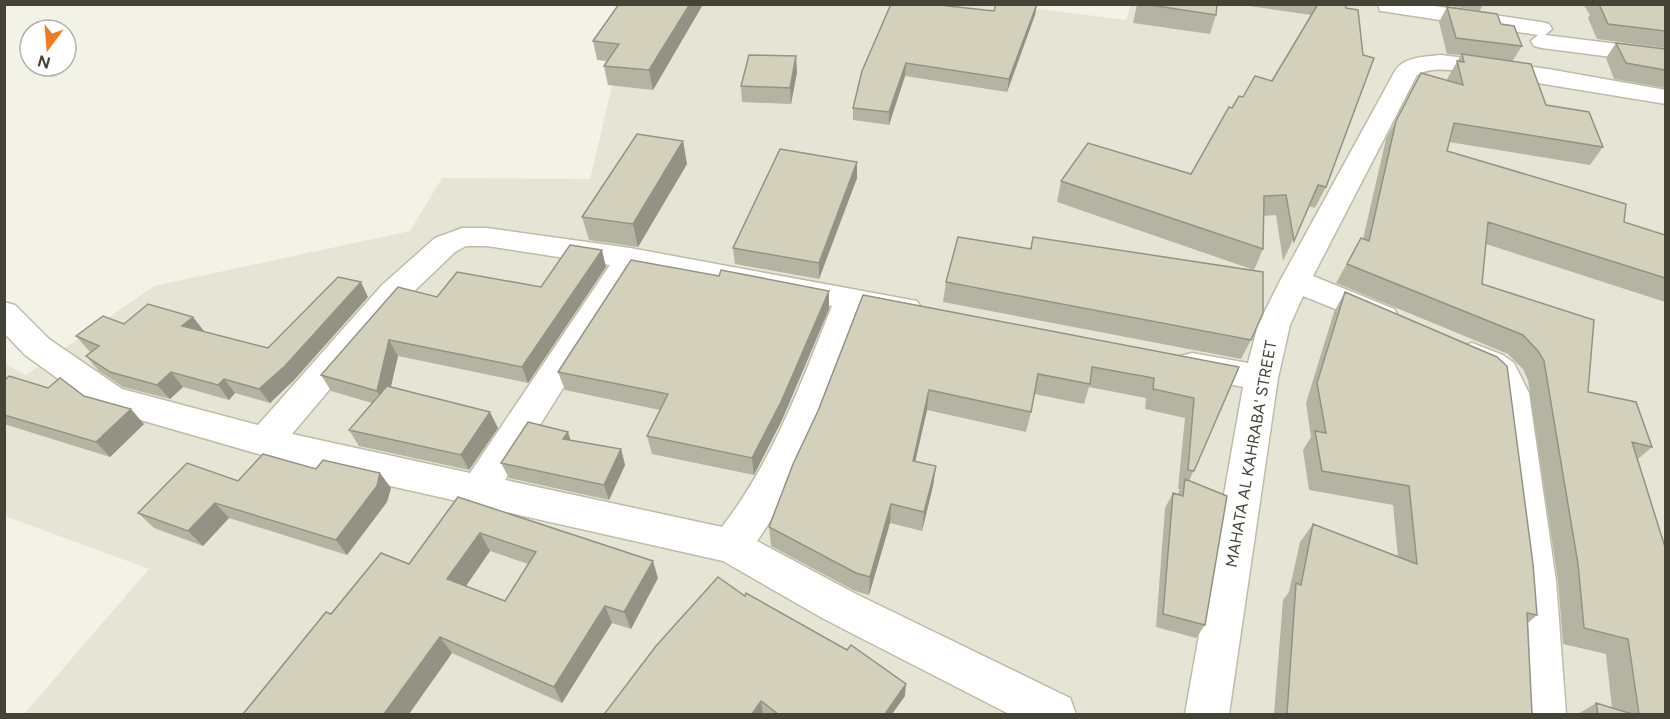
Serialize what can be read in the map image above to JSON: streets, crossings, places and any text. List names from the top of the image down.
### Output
{
  "streets": {
    "street": ["MAHATA AL KAHRABA' STREET"]
  },
  "north": "bottom"
}
